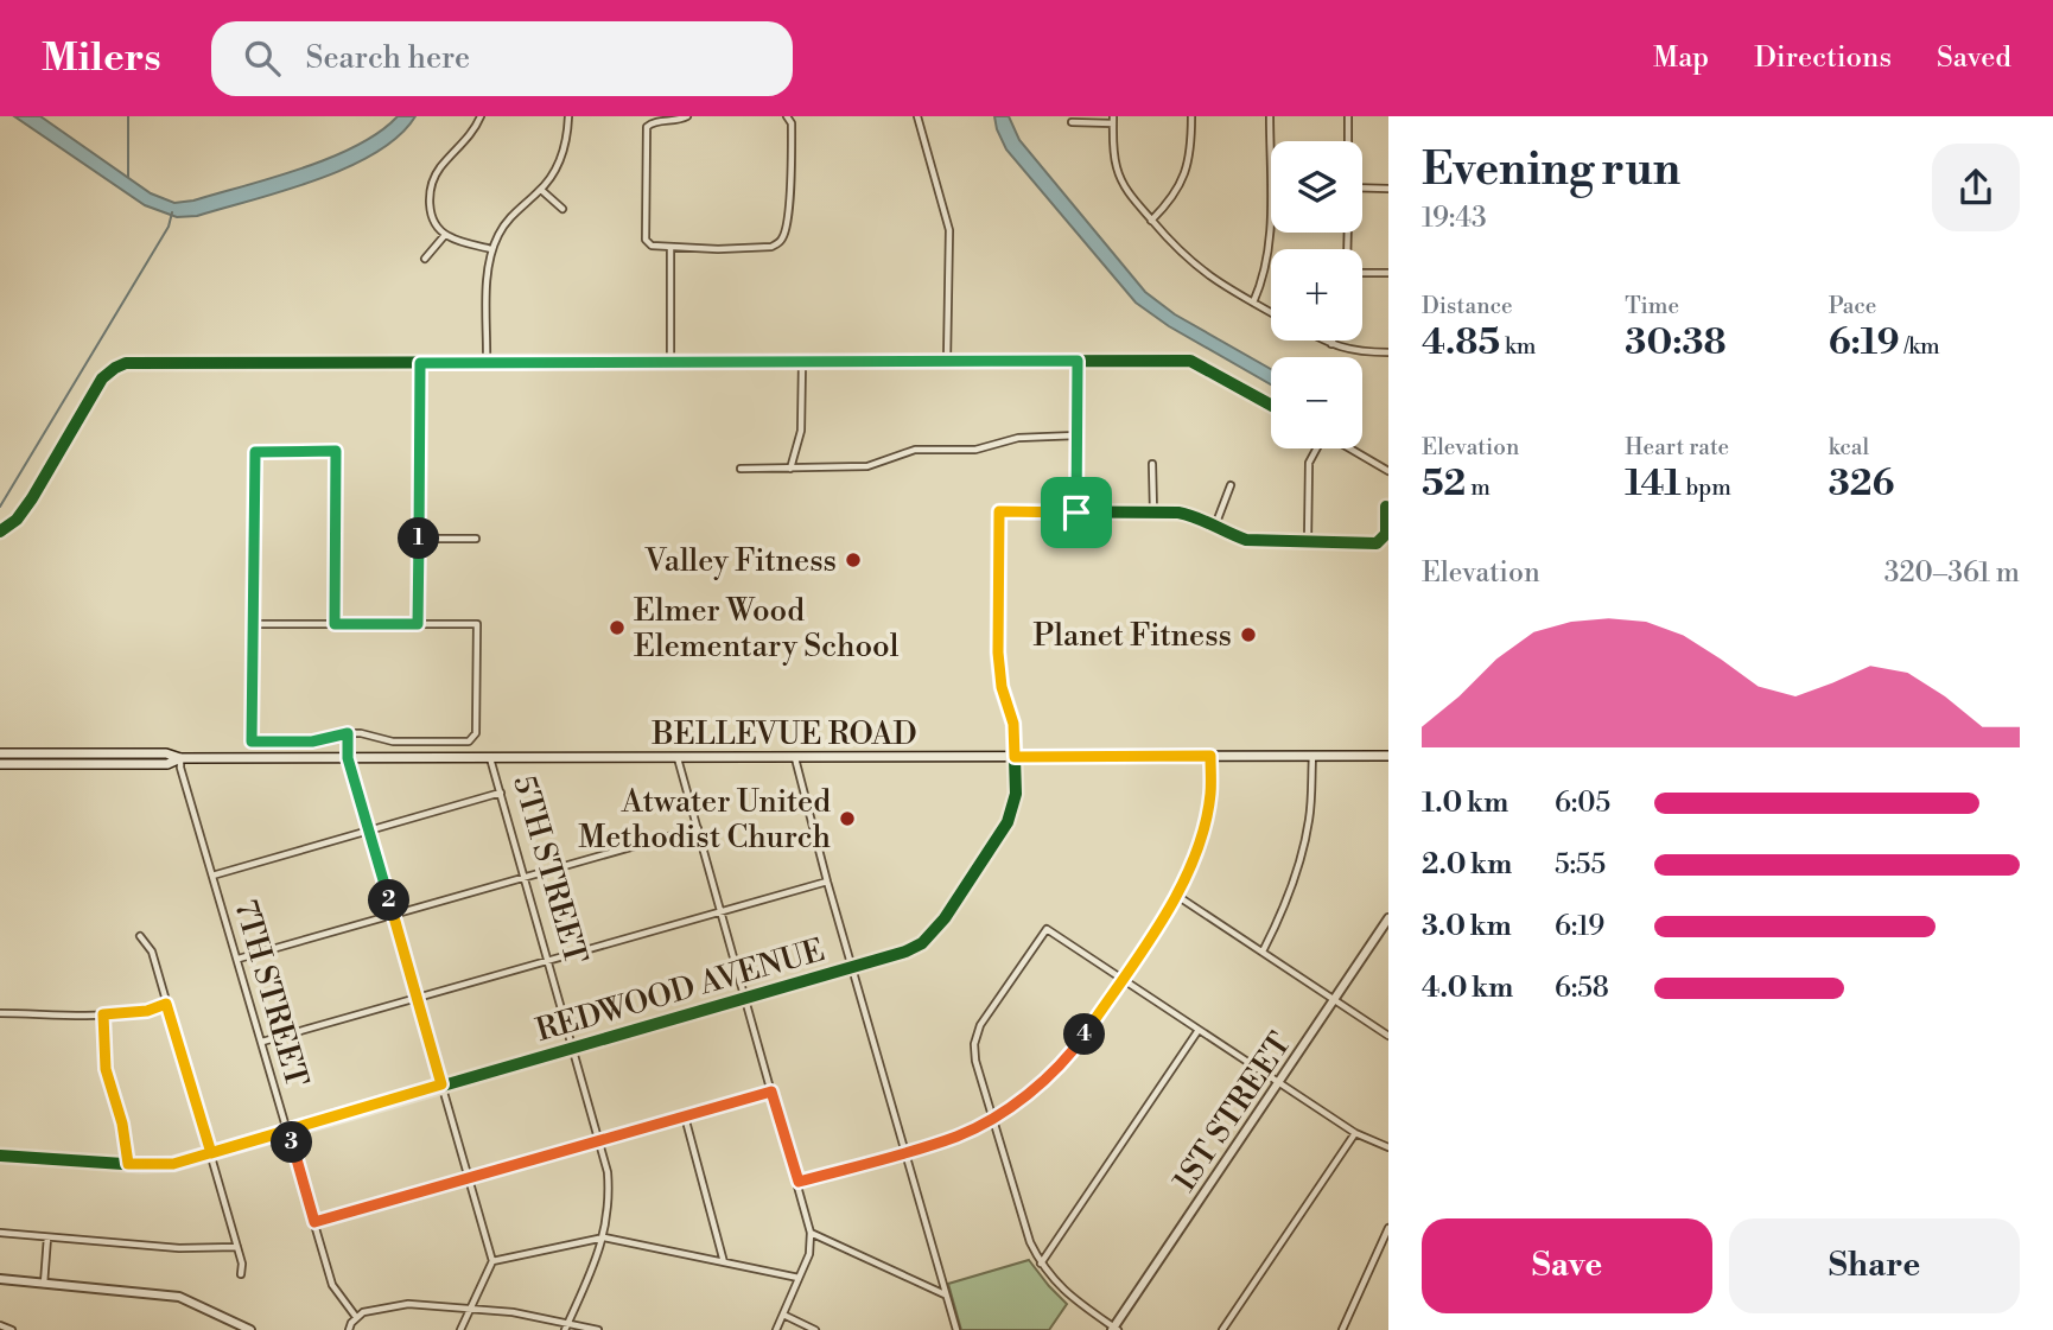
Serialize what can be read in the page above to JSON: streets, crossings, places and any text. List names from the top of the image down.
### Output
{
  "streets": {
    "main road": ["BELLEVUE ROAD"],
    "street": [
      "5TH STREET",
      "REDWOOD AVENUE",
      "7TH STREET",
      "1ST STREET"
    ]
  },
  "crossings": [
    ["BELLEVUE ROAD", "5TH STREET"],
    ["BELLEVUE ROAD", "REDWOOD AVENUE"],
    ["BELLEVUE ROAD", "7TH STREET"],
    ["5TH STREET", "REDWOOD AVENUE"],
    ["REDWOOD AVENUE", "7TH STREET"]
  ],
  "places": [
    "Valley Fitness",
    "Elmer Wood Elementary School",
    "Planet Fitness",
    "Atwater United Methodist Church"
  ],
  "page": {
    "header": "Milers",
    "search": "Search here",
    "nav": ["Map", "Directions", "Saved"],
    "heading": ["Evening run", "19:43"],
    "map_buttons": ["+", "−"],
    "stats": [
      ["Distance", "4.85 km"],
      ["Time", "30:38"],
      ["Pace", "6:19 /km"],
      ["Elevation", "52 m"],
      ["Heart rate", "141 bpm"],
      ["kcal", "326"]
    ],
    "pins": [
      "1",
      "2",
      "4",
      "3"
    ],
    "chart": ["Elevation", "320–361 m"],
    "list": [
      {
        "name": "1.0 km",
        "note": "6:05"
      },
      {
        "name": "2.0 km",
        "note": "5:55"
      },
      {
        "name": "3.0 km",
        "note": "6:19"
      },
      {
        "name": "4.0 km",
        "note": "6:58"
      }
    ],
    "buttons": ["Save", "Share"]
  }
}
